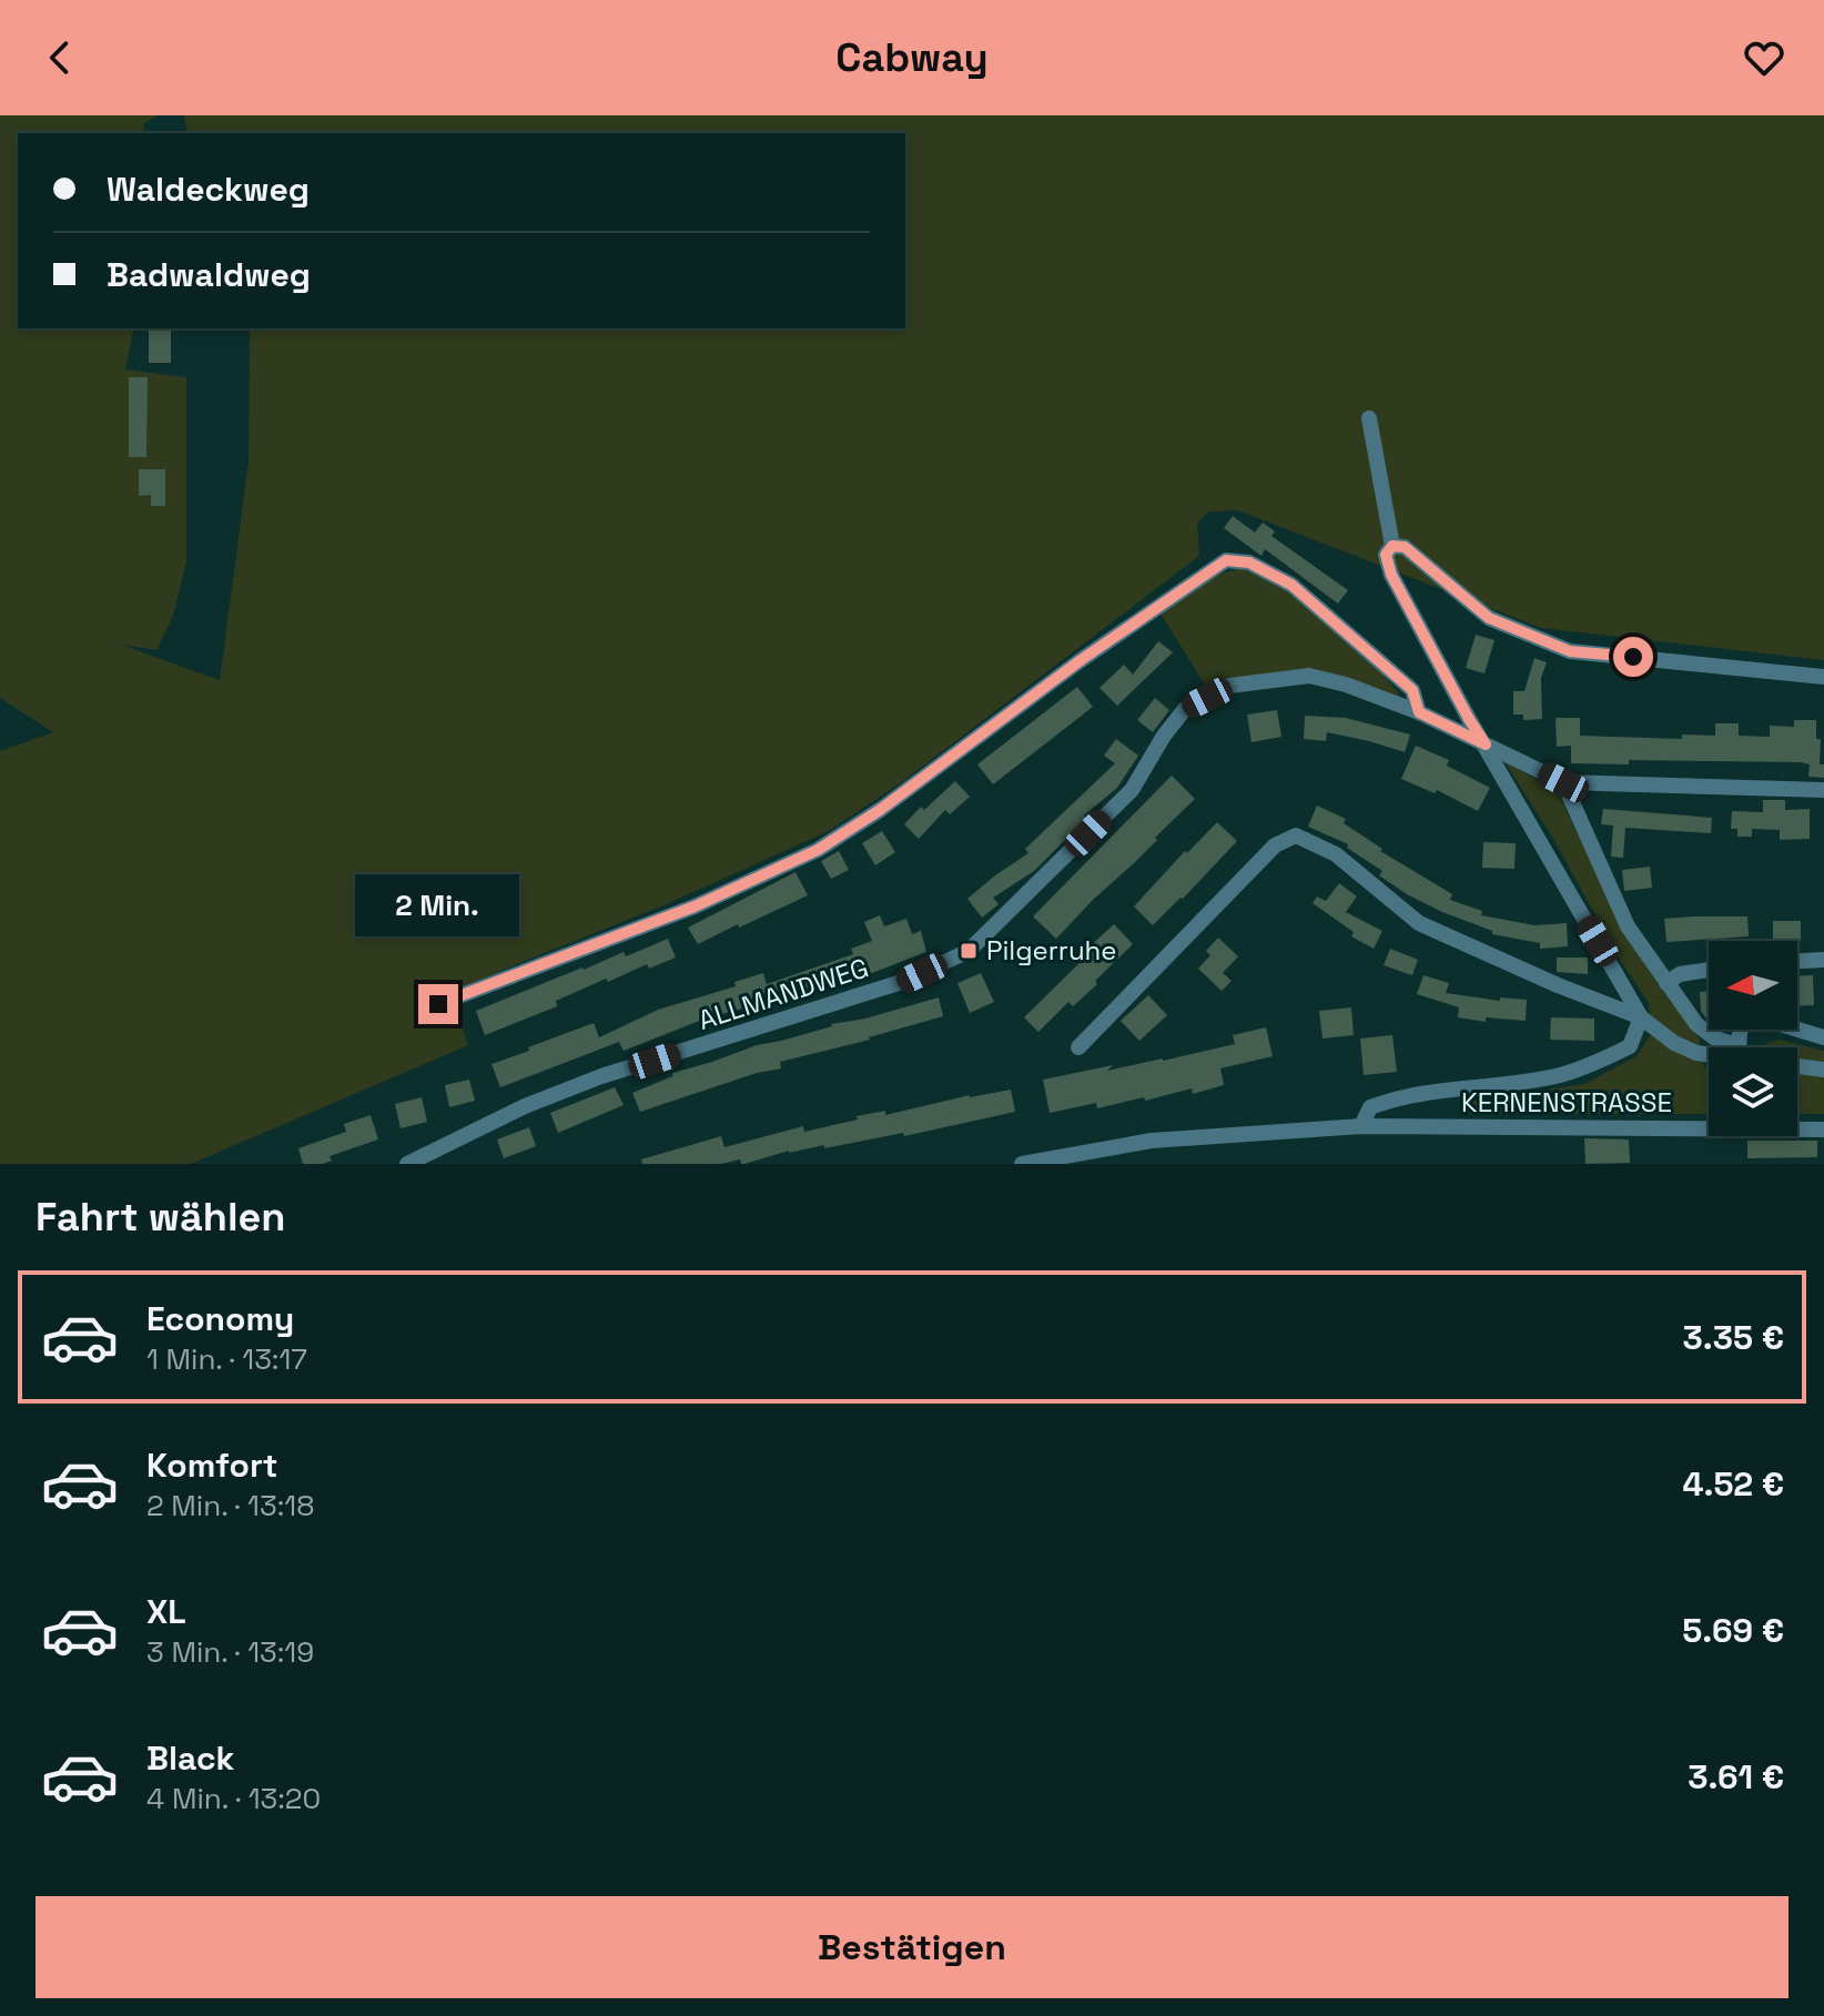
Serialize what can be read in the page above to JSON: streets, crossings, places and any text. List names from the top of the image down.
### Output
{
  "streets": {
    "street": ["ALLMANDWEG", "KERNENSTRASSE"]
  },
  "places": {
    "transit": ["Pilgerruhe"]
  },
  "north": "left",
  "page": {
    "header": "Cabway",
    "banner": ["Waldeckweg", "Badwaldweg"],
    "bubble": "2 Min.",
    "heading": "Fahrt wählen",
    "list": [
      {
        "name": "Economy",
        "note": "1 Min. · 13:17",
        "value": "3.35 €"
      },
      {
        "name": "Komfort",
        "note": "2 Min. · 13:18",
        "value": "4.52 €"
      },
      {
        "name": "XL",
        "note": "3 Min. · 13:19",
        "value": "5.69 €"
      },
      {
        "name": "Black",
        "note": "4 Min. · 13:20",
        "value": "3.61 €"
      }
    ],
    "buttons": "Bestätigen"
  }
}
